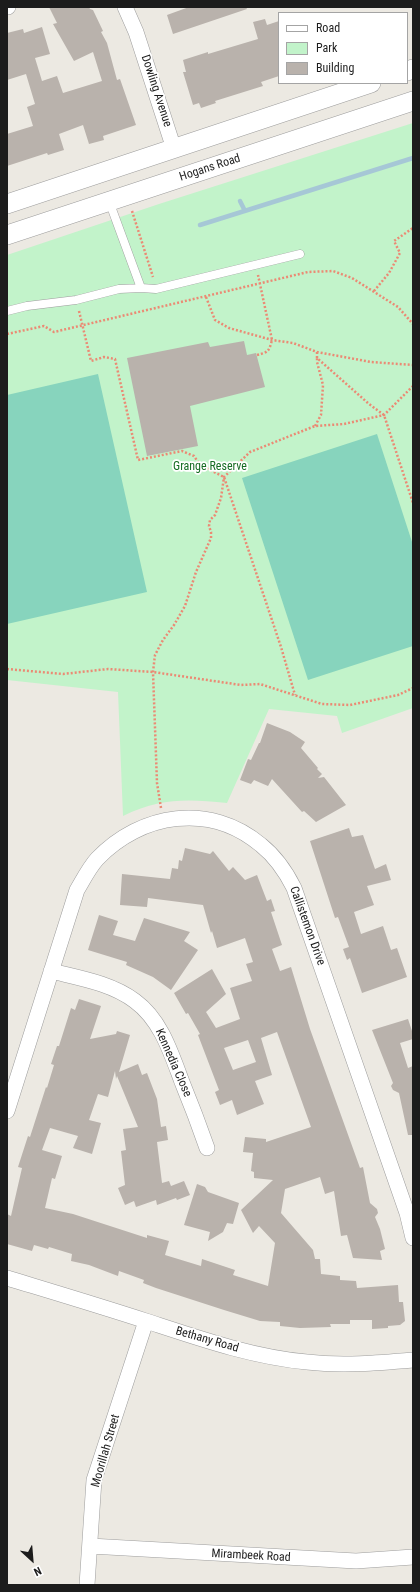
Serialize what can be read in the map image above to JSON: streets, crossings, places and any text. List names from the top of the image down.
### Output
{
  "streets": {
    "street": [
      "Dowling Avenue",
      "Hogans Road",
      "Callistemon Drive",
      "Kennedia Close",
      "Bethany Road",
      "Moorillah Street",
      "Mirambeek Road"
    ]
  },
  "crossings": [
    ["Dowling Avenue", "Hogans Road"],
    ["Callistemon Drive", "Kennedia Close"],
    ["Bethany Road", "Moorillah Street"],
    ["Moorillah Street", "Mirambeek Road"]
  ],
  "parks": ["Grange Reserve"],
  "legend": ["Road", "Park", "Building"],
  "north": "bottom right"
}
